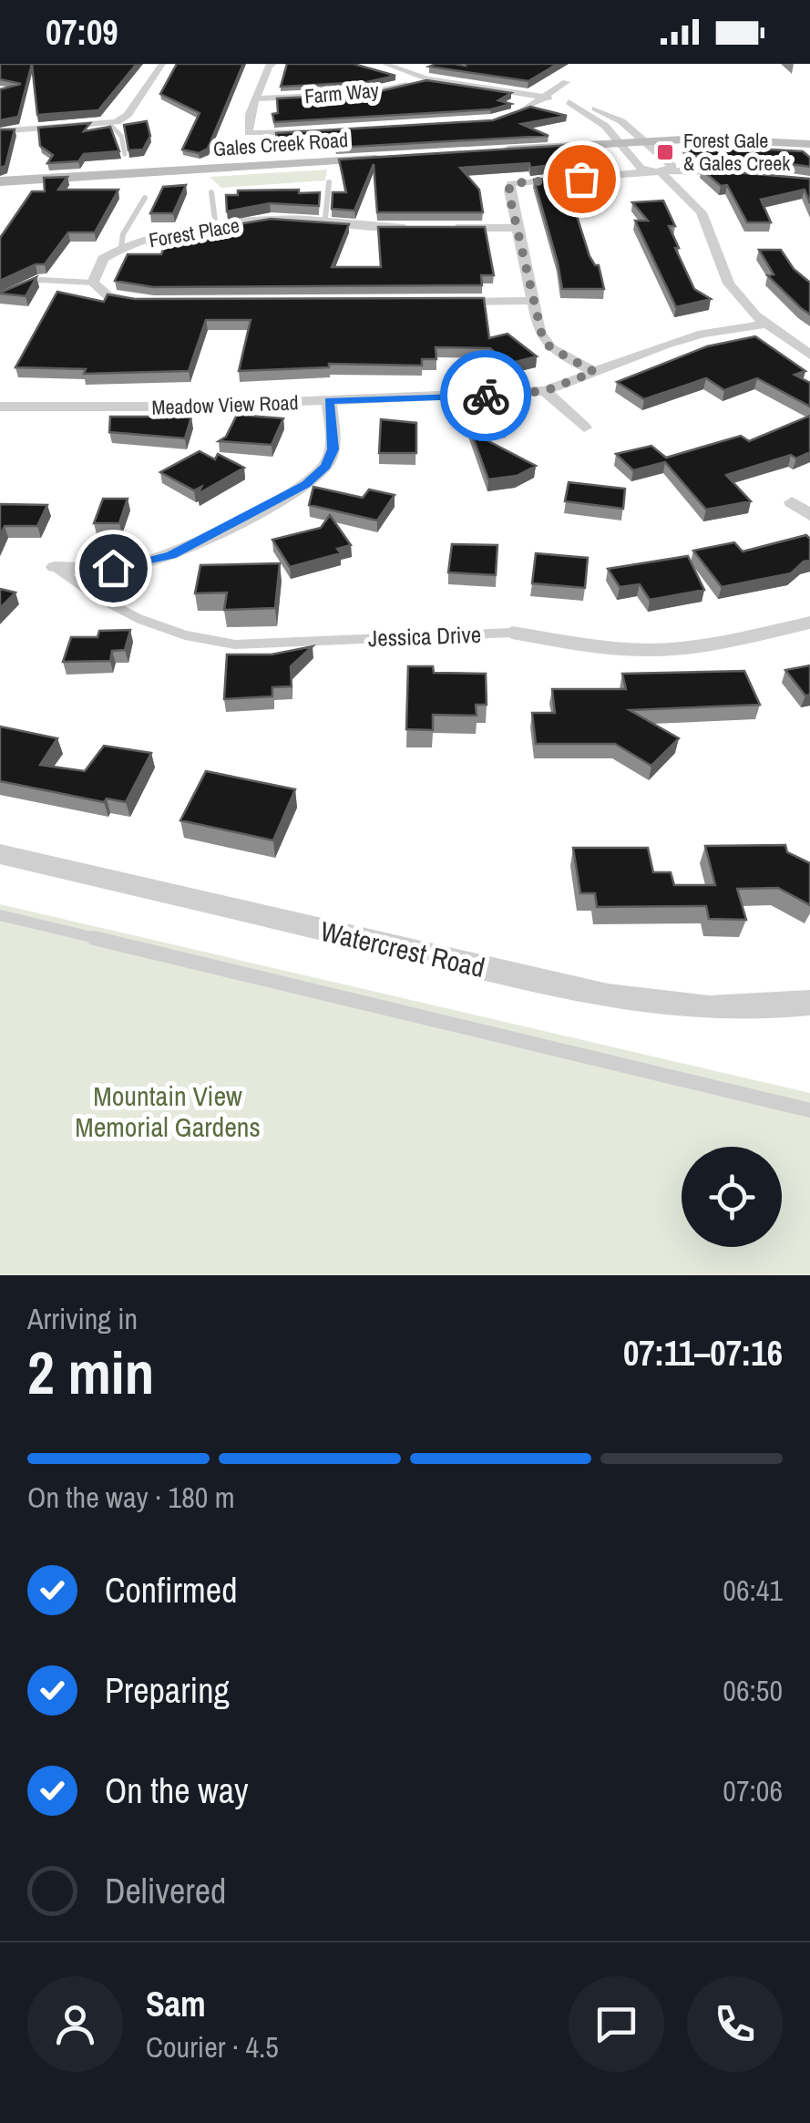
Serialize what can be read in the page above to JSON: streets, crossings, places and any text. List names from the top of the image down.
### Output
{
  "streets": {
    "main road": ["Gales Creek Road"],
    "street": [
      "Farm Way",
      "Forest Place",
      "Meadow View Road",
      "Jessica Drive",
      "Watercrest Road"
    ]
  },
  "parks": ["Mountain View Memorial Gardens"],
  "places": {
    "transit": ["Forest Gale & Gales Creek"]
  },
  "page": {
    "status": "07:09",
    "heading": ["2 min", "Arriving in", "07:11–07:16"],
    "panel": ["Sam", "Courier · 4.5"],
    "bar": "On the way · 180 m",
    "list": [
      ["Confirmed", "06:41"],
      ["Preparing", "06:50"],
      ["On the way", "07:06"],
      "Delivered"
    ]
  }
}
